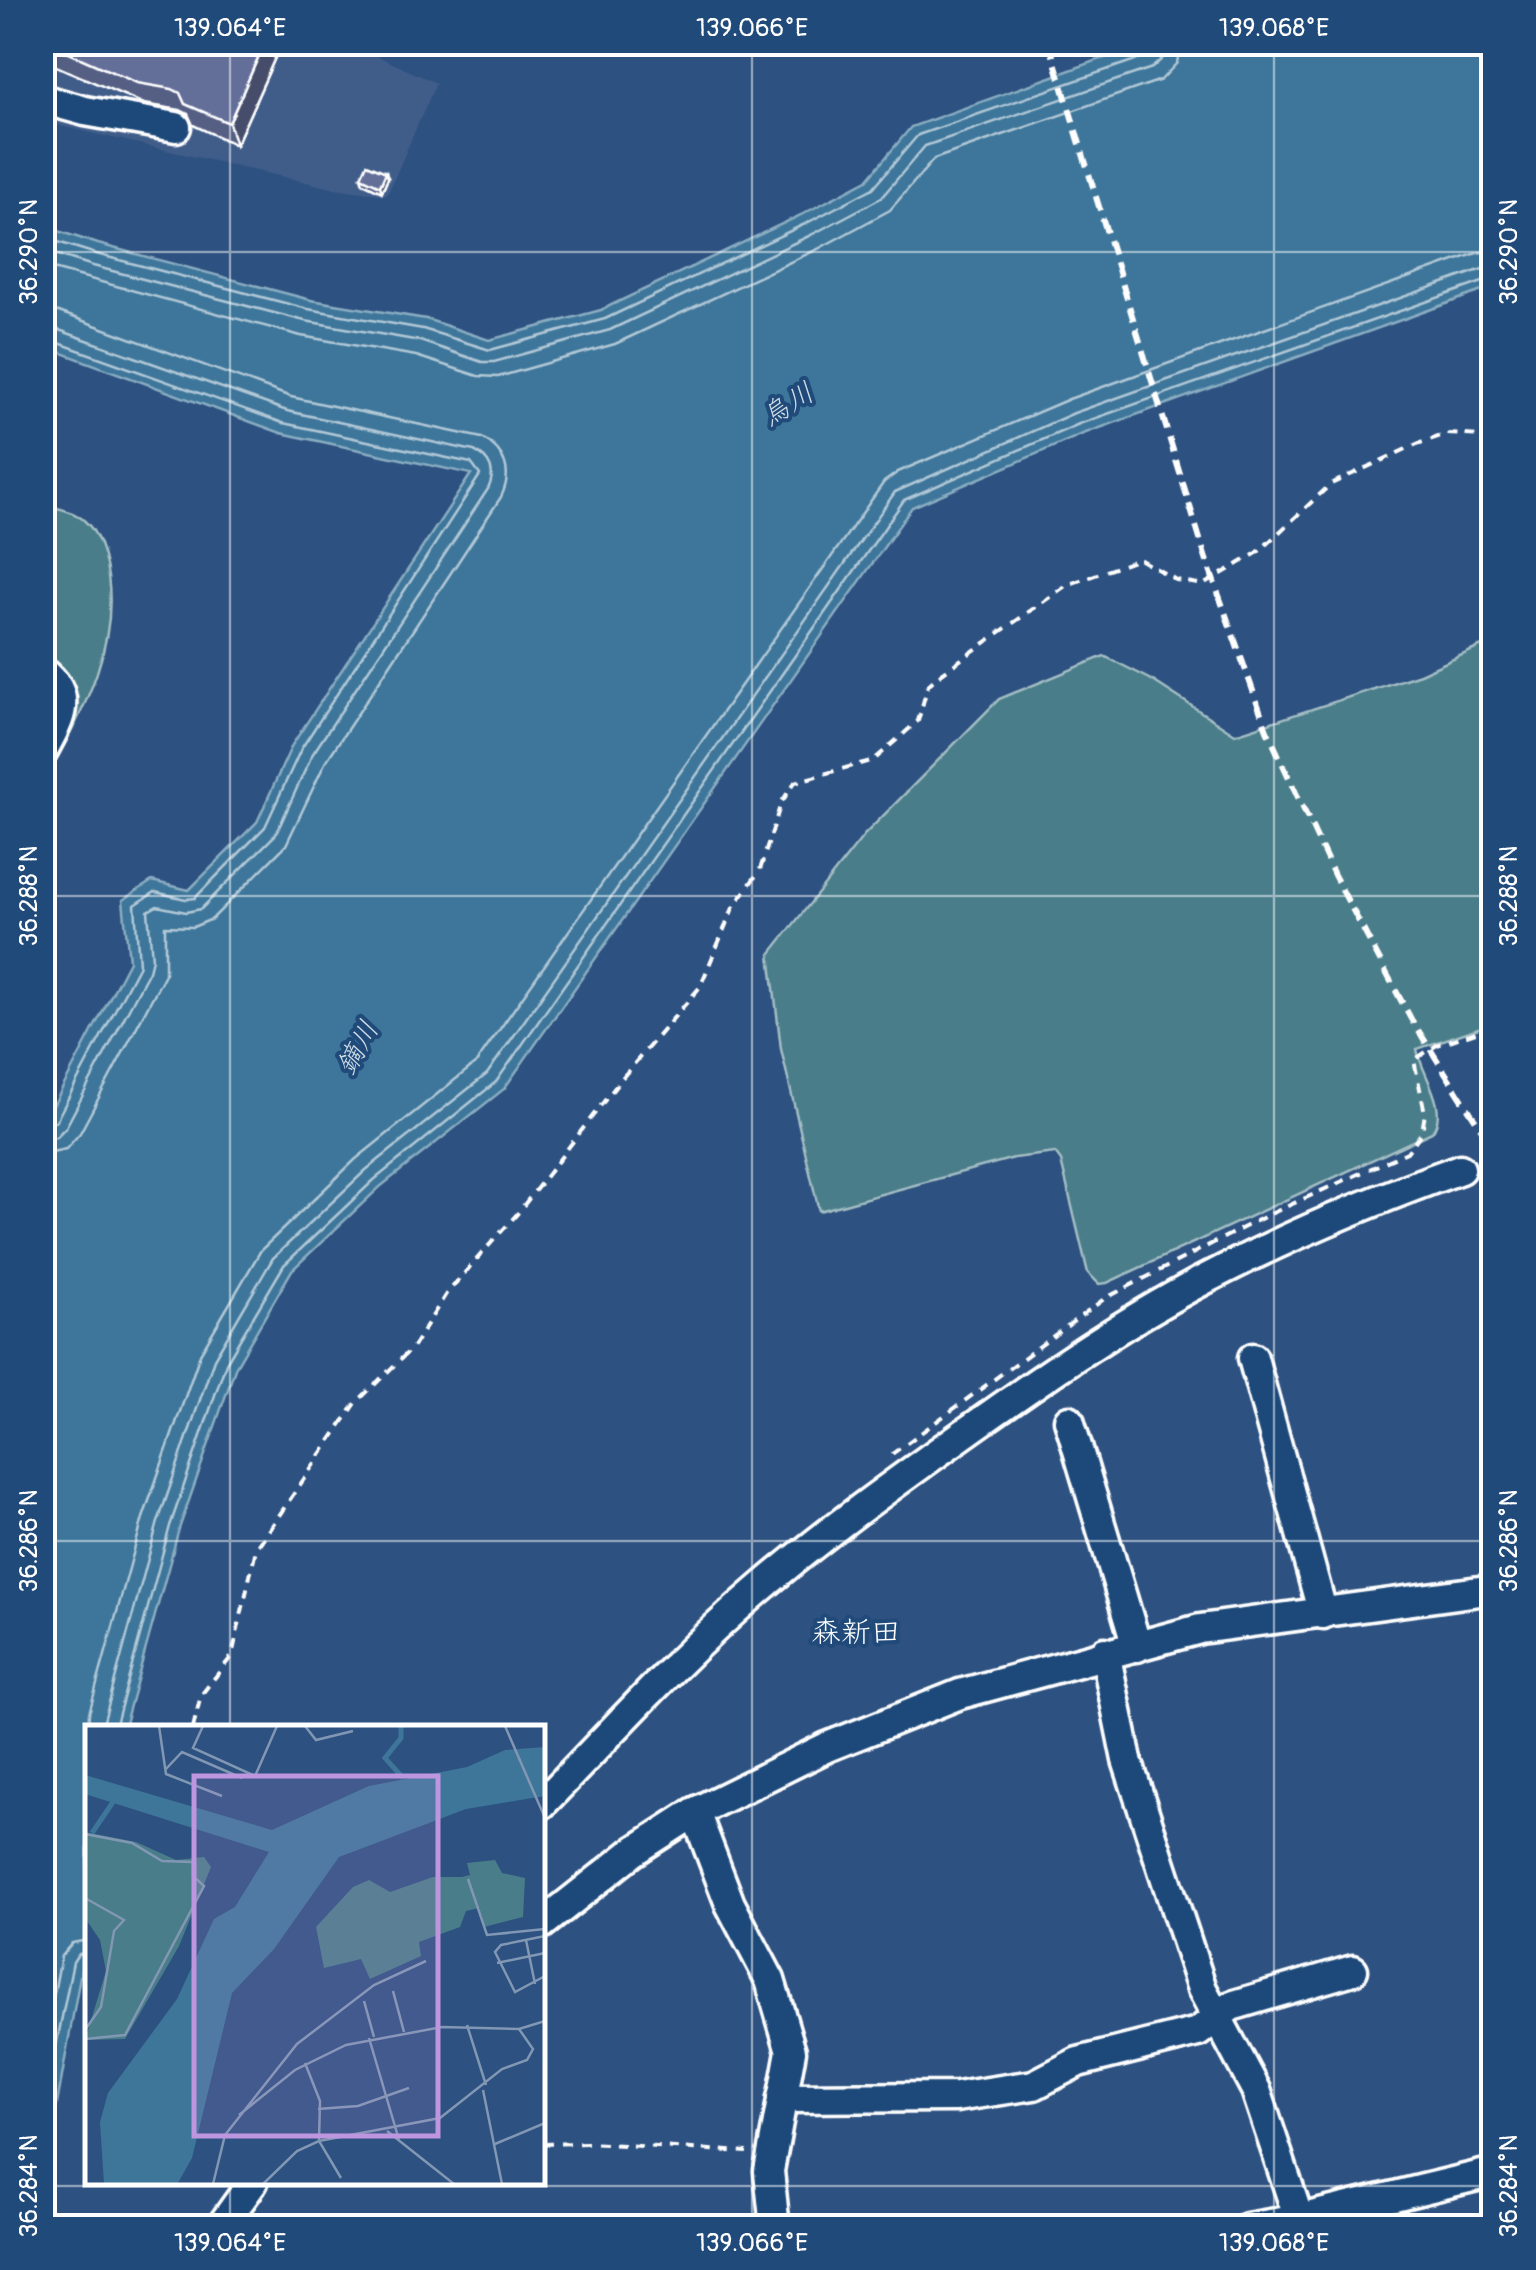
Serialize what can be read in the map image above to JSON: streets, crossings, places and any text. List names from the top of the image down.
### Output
{
  "districts": ["森新田"],
  "water": ["烏川", "鏑川"],
  "coordinates": [
    "139.064°E",
    "139.066°E",
    "139.068°E",
    "36.290°N",
    "36.288°N",
    "36.286°N",
    "36.284°N"
  ]
}
